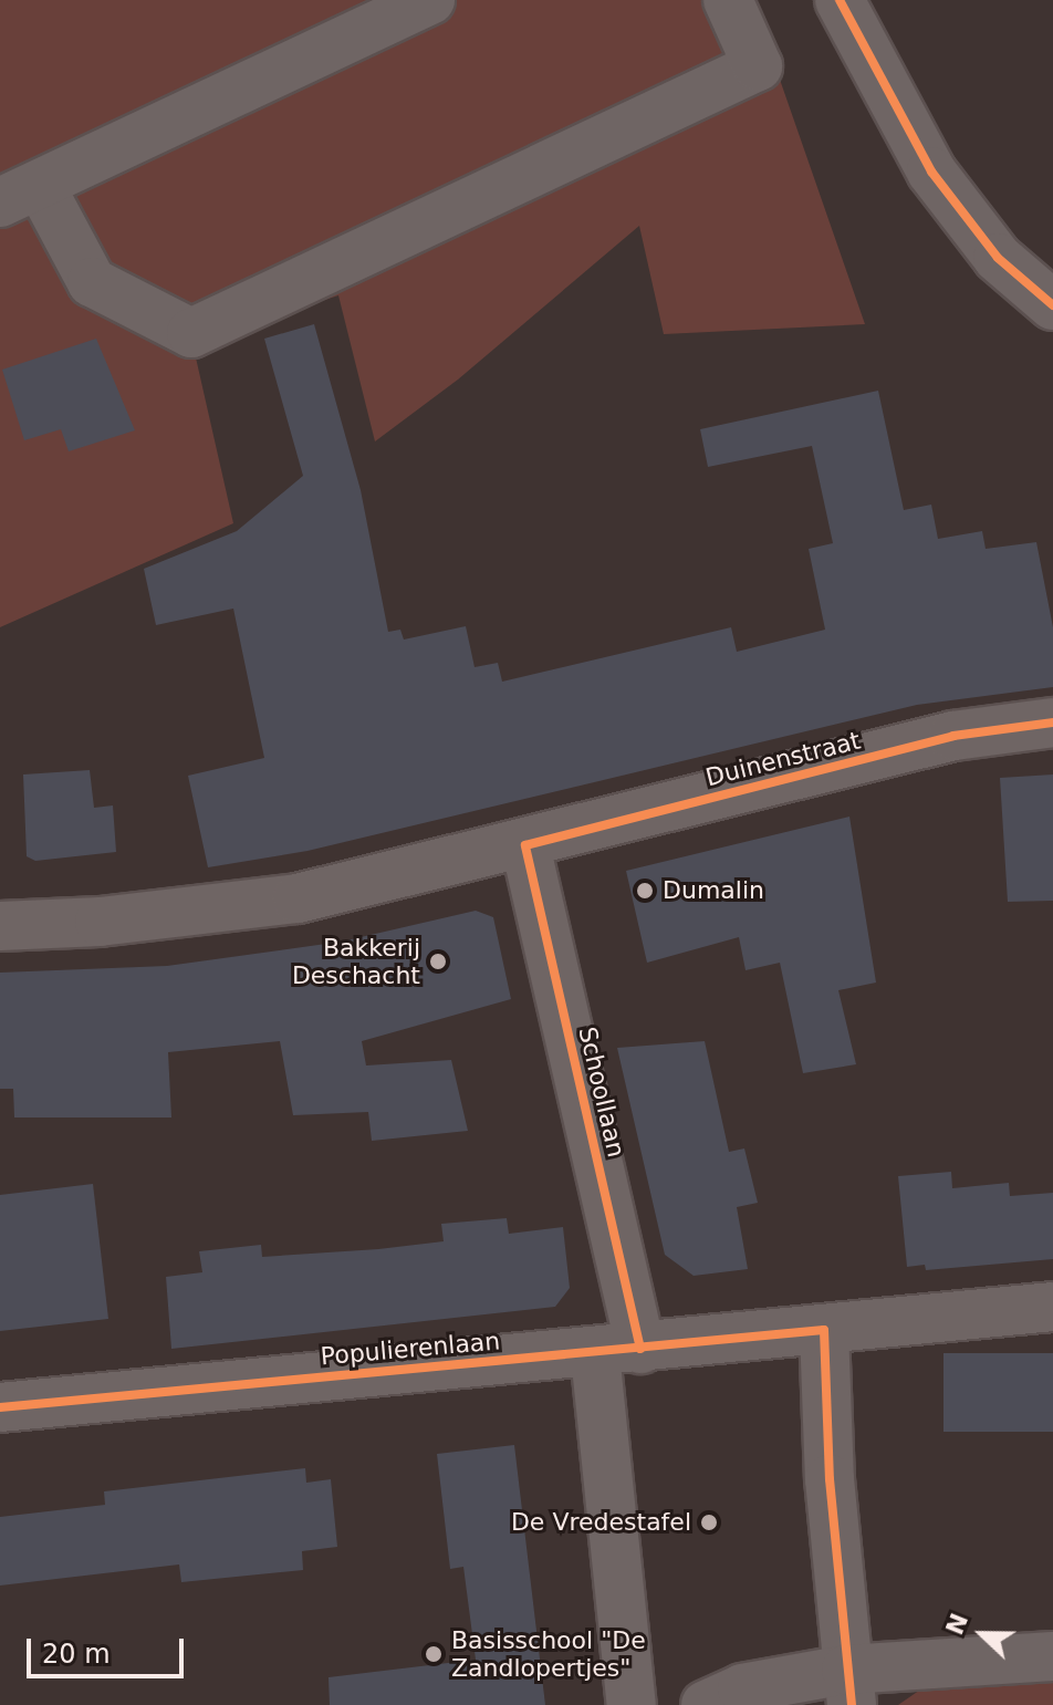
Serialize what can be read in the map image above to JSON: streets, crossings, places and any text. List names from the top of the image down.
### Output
{
  "streets": {
    "street": ["Duinenstraat", "Schoollaan", "Populierenlaan"]
  },
  "crossings": [
    ["Duinenstraat", "Schoollaan"],
    ["Schoollaan", "Populierenlaan"]
  ],
  "places": [
    "Dumalin",
    "Bakkerij Deschacht",
    "De Vredestafel",
    "Basisschool \"De Zandlopertjes\""
  ],
  "scale_bar": "20 m",
  "north": "left"
}
